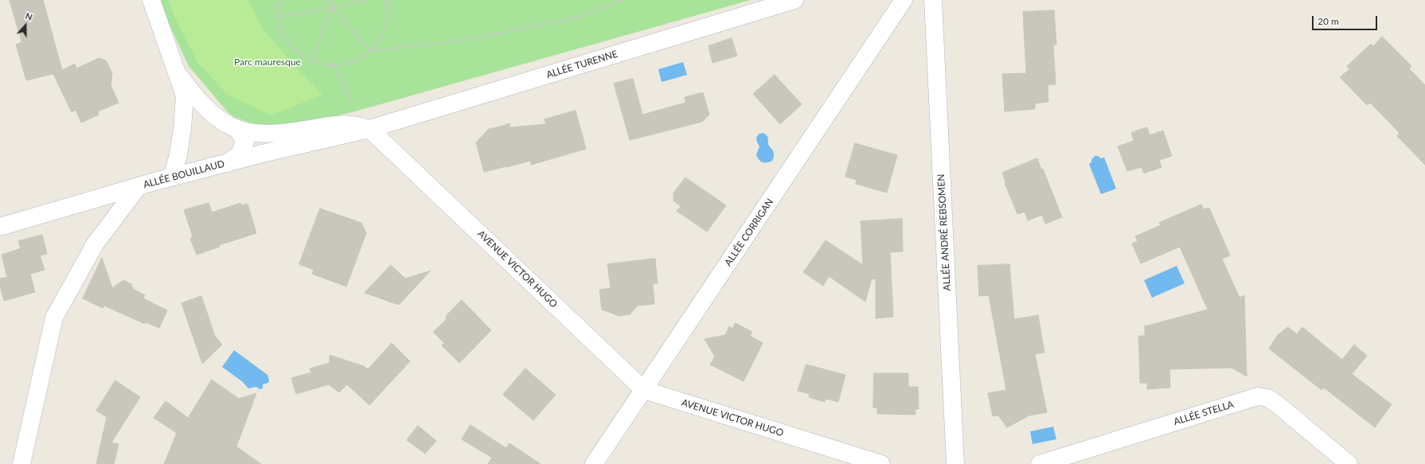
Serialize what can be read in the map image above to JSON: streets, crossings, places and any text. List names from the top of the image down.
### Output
{
  "streets": {
    "street": [
      "ALLÉE TURENNE",
      "ALLÉE BOUILLAUD",
      "ALLÉE CORRIGAN",
      "ALLÉE ANDRÉ REBSOMEN",
      "AVENUE VICTOR HUGO",
      "ALLÉE STELLA"
    ]
  },
  "crossings": [
    ["ALLÉE TURENNE", "ALLÉE BOUILLAUD"],
    ["ALLÉE TURENNE", "AVENUE VICTOR HUGO"],
    ["ALLÉE BOUILLAUD", "AVENUE VICTOR HUGO"],
    ["ALLÉE CORRIGAN", "AVENUE VICTOR HUGO"]
  ],
  "parks": ["Parc mauresque"],
  "scale_bar": "20 m",
  "north": "top"
}
